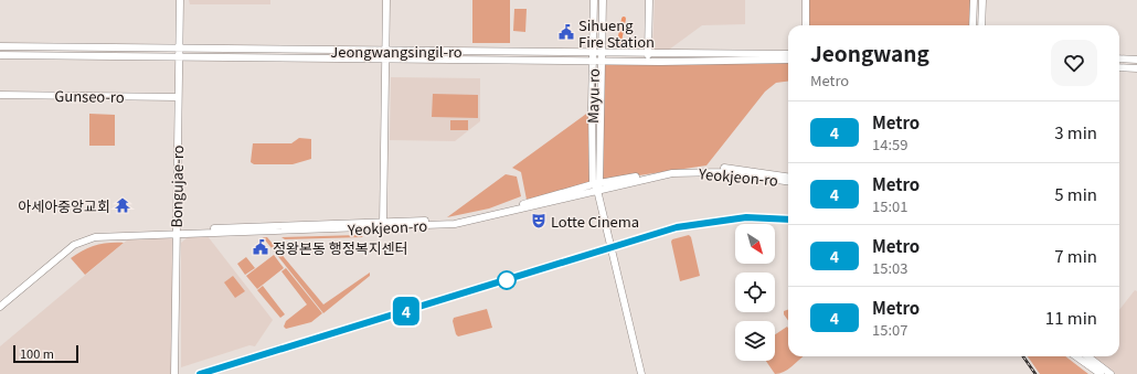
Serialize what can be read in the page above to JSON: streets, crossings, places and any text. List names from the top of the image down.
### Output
{
  "streets": {
    "street": [
      "Jeongwangsingil-ro",
      "Gunseo-ro",
      "Mayu-ro",
      "Yeokjeon-ro",
      "Bongujae-ro"
    ]
  },
  "crossings": [
    ["Jeongwangsingil-ro", "Mayu-ro"],
    ["Jeongwangsingil-ro", "Bongujae-ro"],
    ["Gunseo-ro", "Bongujae-ro"],
    ["Mayu-ro", "Yeokjeon-ro"],
    ["Yeokjeon-ro", "Bongujae-ro"]
  ],
  "places": {
    "public building": ["Sihueng Fire Station", "정왕본동 행정복지센터"],
    "temple": ["아세아중앙교회"],
    "theatre": ["Lotte Cinema"]
  },
  "lines": ["metro line 4"],
  "scale_bar": "100 m",
  "north": "bottom right",
  "page": {
    "on_map": "4",
    "heading": ["Jeongwang", "Metro"],
    "list": [
      {
        "mark": "4",
        "name": "Metro",
        "note": "14:59",
        "value": "3 min"
      },
      {
        "mark": "4",
        "name": "Metro",
        "note": "15:01",
        "value": "5 min"
      },
      {
        "mark": "4",
        "name": "Metro",
        "note": "15:03",
        "value": "7 min"
      },
      {
        "mark": "4",
        "name": "Metro",
        "note": "15:07",
        "value": "11 min"
      }
    ],
    "scale": "100 m"
  }
}
